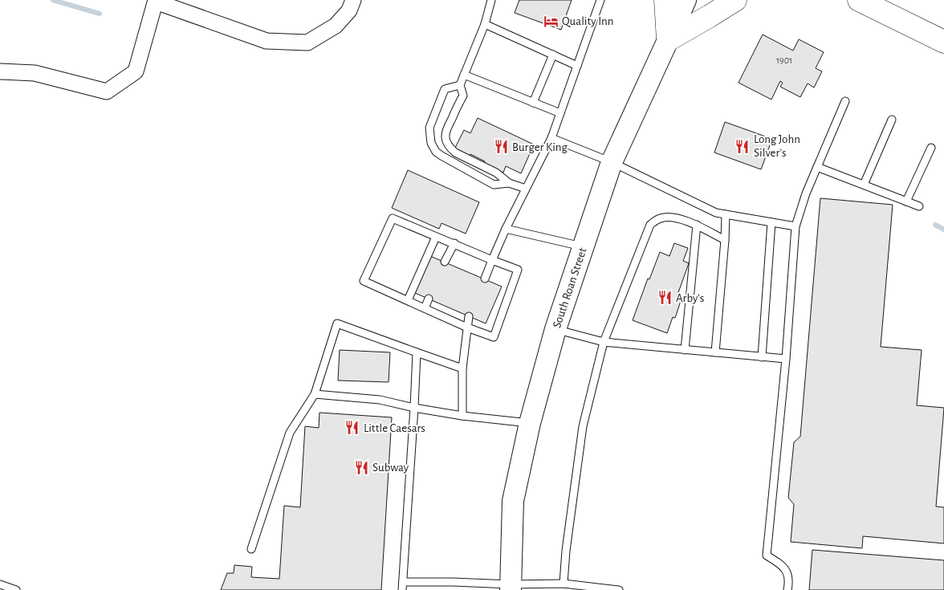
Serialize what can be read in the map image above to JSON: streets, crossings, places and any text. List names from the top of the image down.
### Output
{
  "streets": {
    "main road": ["South Roan Street"]
  },
  "places": {
    "hotel": ["Quality Inn"],
    "restaurant": [
      "Long John Silver's",
      "Burger King",
      "Arby's",
      "Little Caesars",
      "Subway"
    ]
  },
  "house_numbers": ["1901"]
}
